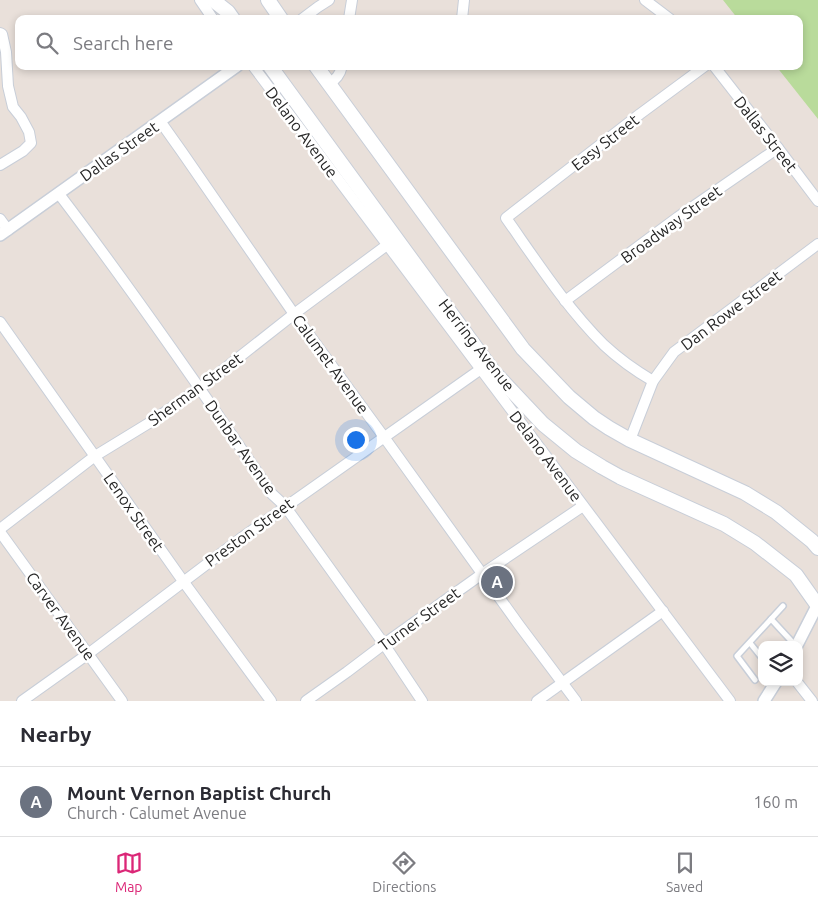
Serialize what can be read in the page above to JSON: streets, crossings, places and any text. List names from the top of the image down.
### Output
{
  "streets": {
    "main road": ["Herring Avenue"],
    "street": [
      "Delano Avenue",
      "Dallas Street",
      "Easy Street",
      "Broadway Street",
      "Dan Rowe Street",
      "Calumet Avenue",
      "Sherman Street",
      "Dunbar Avenue",
      "Lenox Street",
      "Preston Street",
      "Carver Avenue",
      "Turner Street"
    ]
  },
  "crossings": [
    ["Delano Avenue", "Sherman Street"],
    ["Delano Avenue", "Preston Street"],
    ["Delano Avenue", "Turner Street"],
    ["Dallas Street", "Broadway Street"],
    ["Dallas Street", "Calumet Avenue"],
    ["Dallas Street", "Dunbar Avenue"],
    ["Easy Street", "Broadway Street"],
    ["Calumet Avenue", "Sherman Street"],
    ["Calumet Avenue", "Preston Street"],
    ["Calumet Avenue", "Turner Street"],
    ["Sherman Street", "Dunbar Avenue"],
    ["Sherman Street", "Lenox Street"],
    ["Sherman Street", "Carver Avenue"],
    ["Dunbar Avenue", "Preston Street"],
    ["Dunbar Avenue", "Turner Street"],
    ["Lenox Street", "Preston Street"],
    ["Preston Street", "Carver Avenue"]
  ],
  "page": {
    "search": "Search here",
    "pins": "A",
    "heading": "Nearby",
    "list": [
      {
        "mark": "A",
        "name": "Mount Vernon Baptist Church",
        "note": "Church · Calumet Avenue",
        "value": "160 m"
      }
    ],
    "nav": ["Map", "Directions", "Saved"]
  }
}
